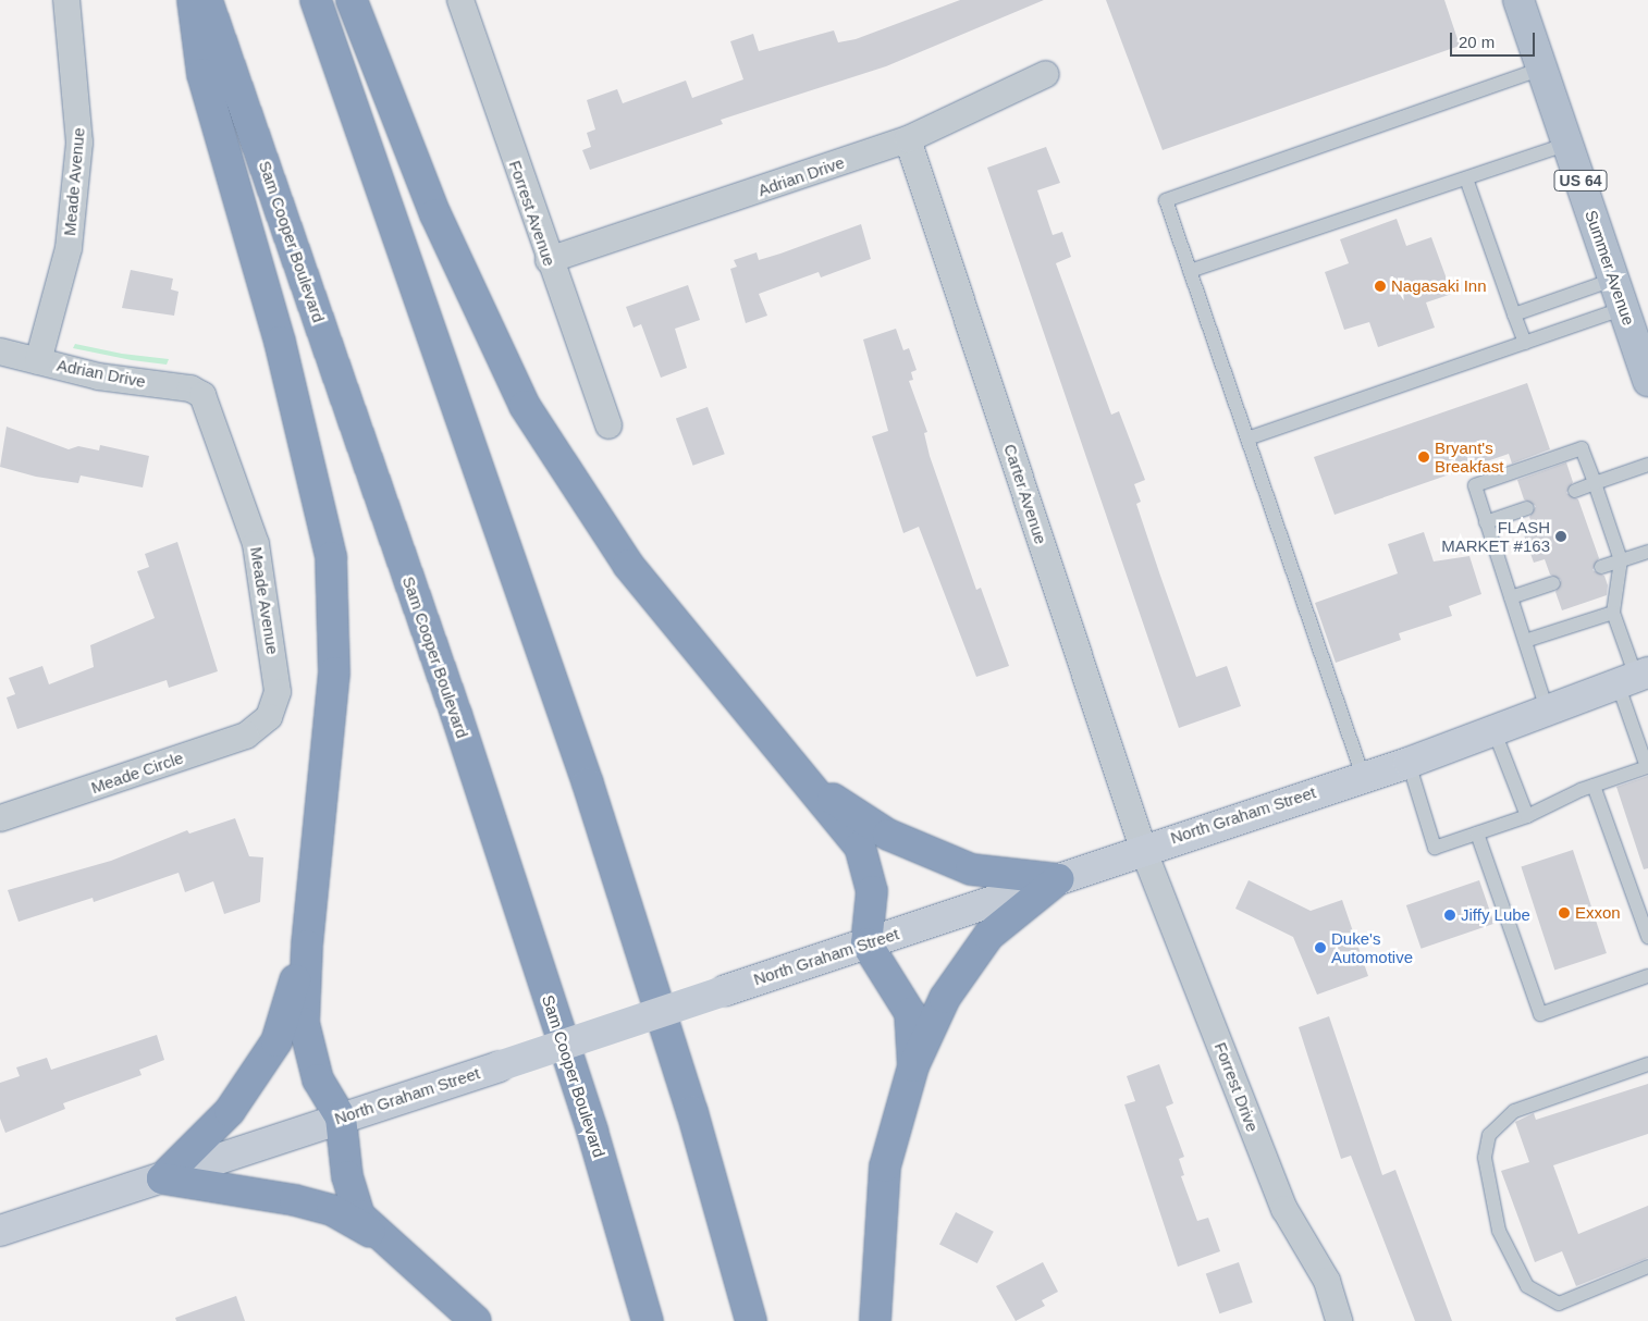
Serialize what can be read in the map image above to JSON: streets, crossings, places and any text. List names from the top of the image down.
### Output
{
  "streets": {
    "highway": ["Sam Cooper Boulevard"],
    "main road": ["US 64", "Summer Avenue", "North Graham Street"],
    "street": [
      "Adrian Drive",
      "Meade Avenue",
      "Forrest Avenue",
      "Carter Avenue",
      "Meade Circle",
      "Forrest Drive"
    ]
  },
  "crossings": [
    ["Adrian Drive", "Meade Avenue"],
    ["Adrian Drive", "Forrest Avenue"],
    ["Adrian Drive", "Carter Avenue"],
    ["Meade Avenue", "Meade Circle"],
    ["Carter Avenue", "North Graham Street"],
    ["Carter Avenue", "Forrest Drive"],
    ["North Graham Street", "Forrest Drive"]
  ],
  "places": [
    "Nagasaki Inn",
    "Bryant's Breakfast",
    "FLASH MARKET #163",
    "Exxon",
    "Jiffy Lube",
    "Duke's Automotive"
  ],
  "scale_bar": "20 m"
}
